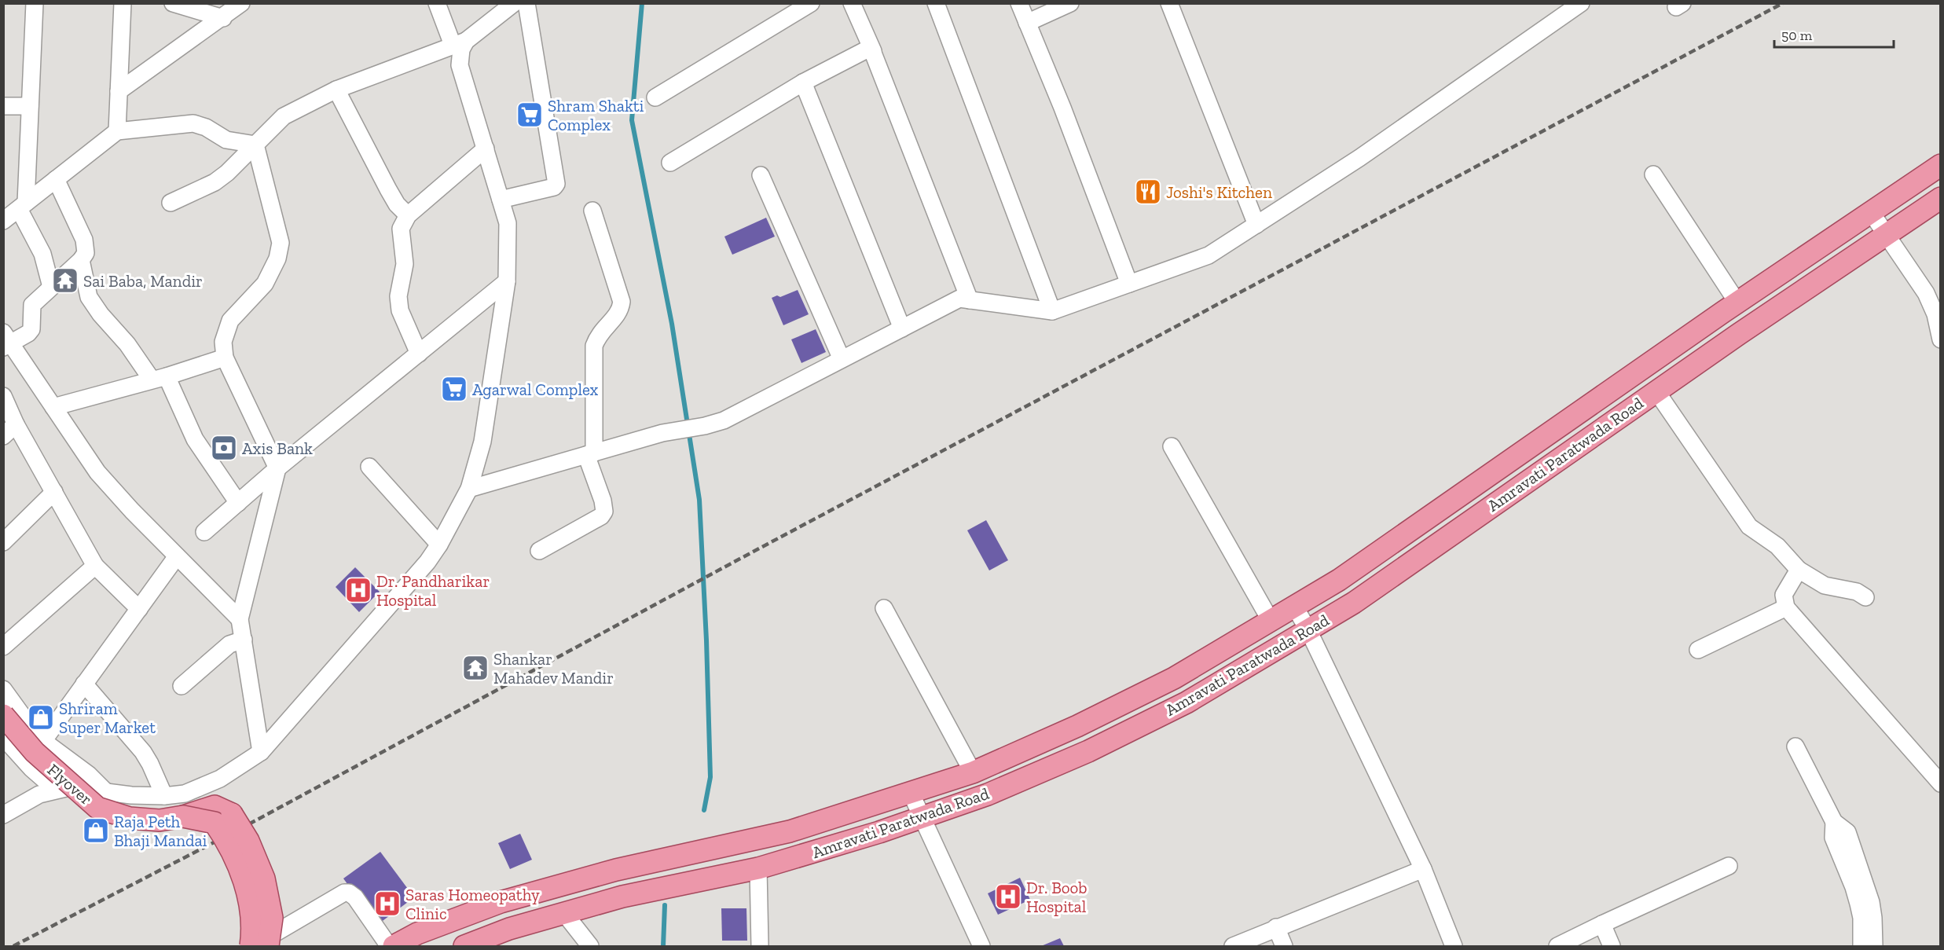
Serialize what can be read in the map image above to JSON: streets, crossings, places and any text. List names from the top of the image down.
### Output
{
  "streets": {
    "main road": ["Amravati Paratwada Road", "Flyover"]
  },
  "places": {
    "supermarket": ["Shram Shakti Complex", "Agarwal Complex"],
    "restaurant": ["Joshi's Kitchen"],
    "temple": ["Sai Baba, Mandir", "Shankar Mahadev Mandir"],
    "bank": ["Axis Bank"],
    "hospital": ["Dr. Pandharikar Hospital", "Dr. Boob Hospital", "Saras Homeopathy Clinic"],
    "shop": ["Shriram Super Market", "Raja Peth Bhaji Mandai"]
  },
  "scale_bar": "50 m"
}
